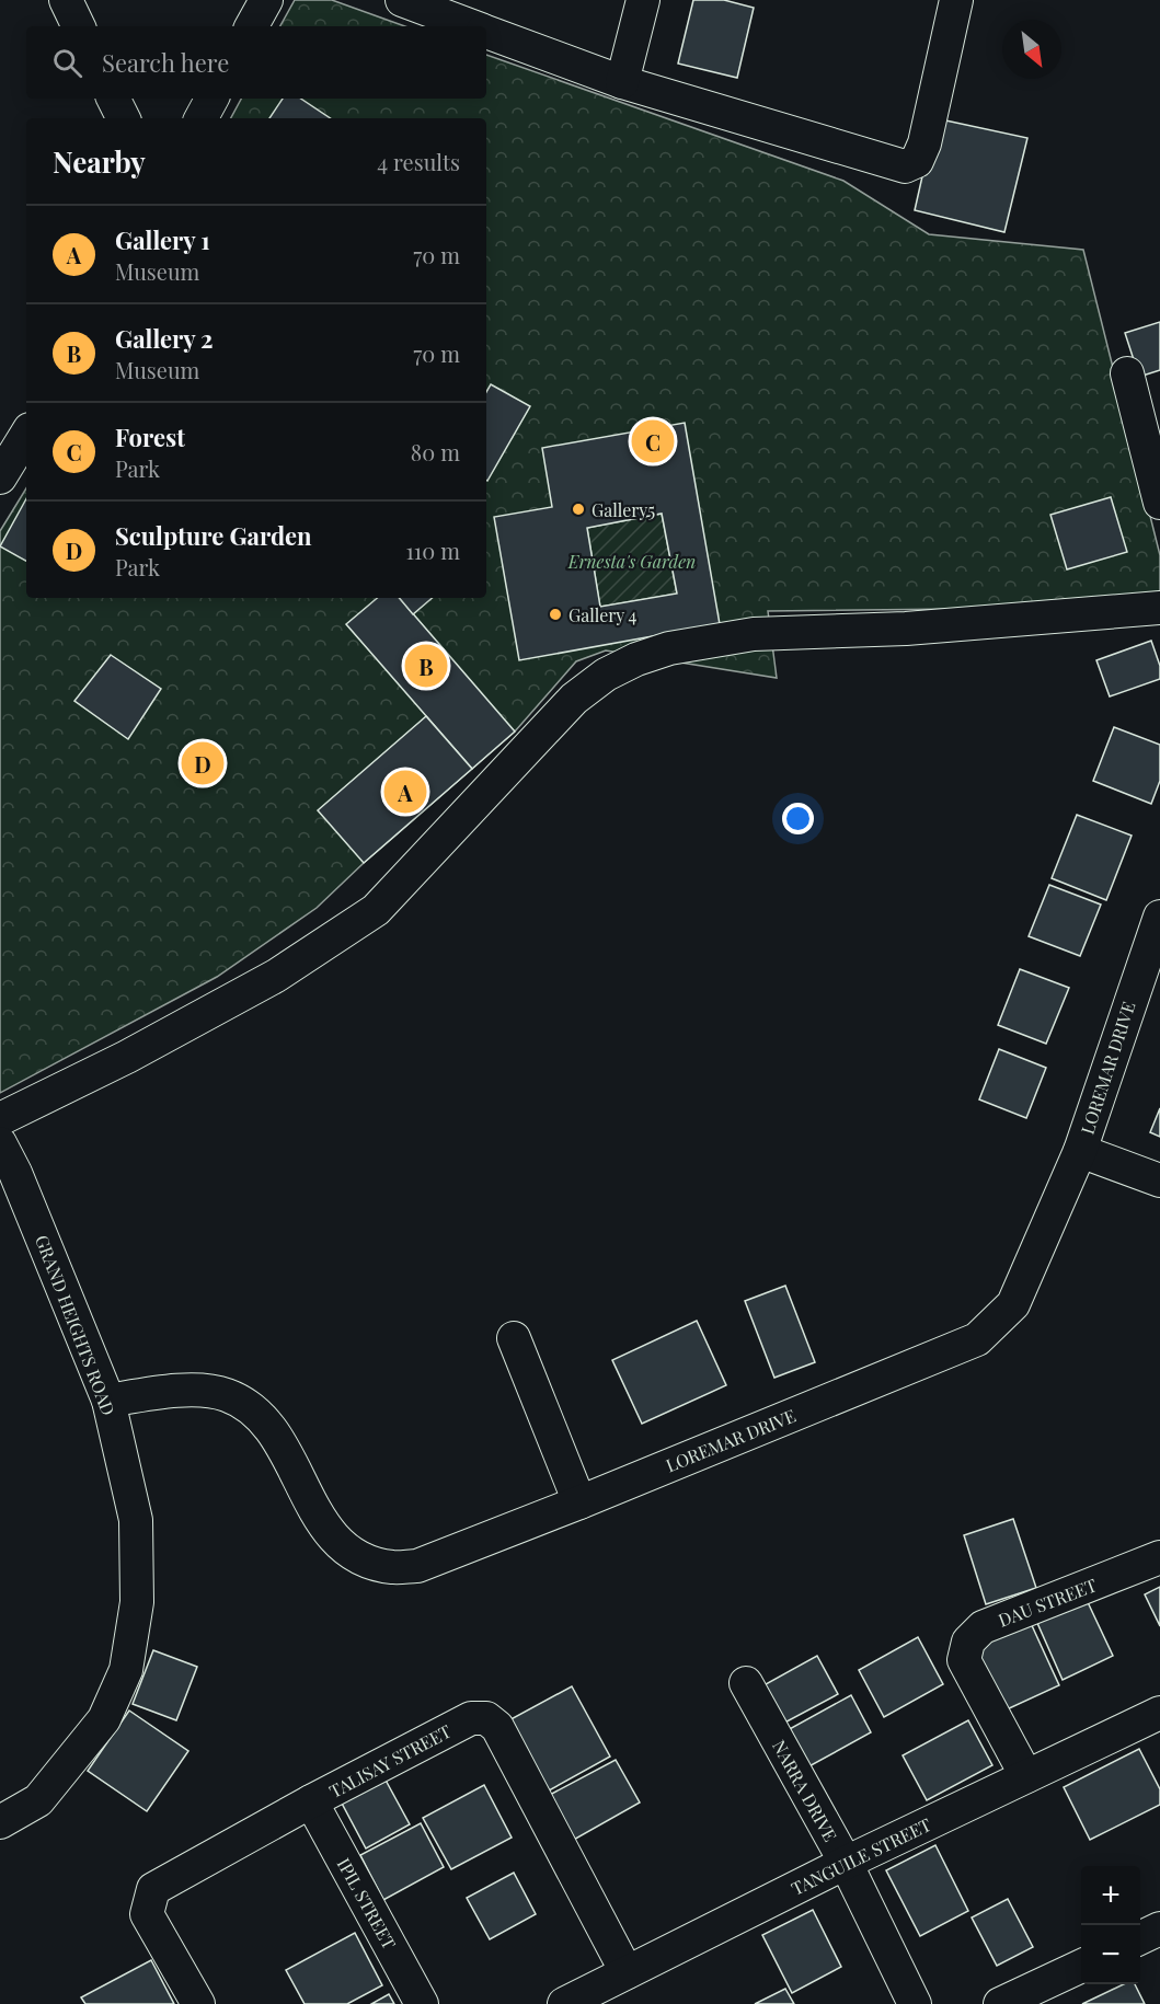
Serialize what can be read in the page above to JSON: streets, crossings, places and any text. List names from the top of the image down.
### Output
{
  "streets": {
    "street": [
      "LOREMAR DRIVE",
      "GRAND HEIGHTS ROAD",
      "DAU STREET",
      "TALISAY STREET",
      "NARRA DRIVE",
      "TANGUILE STREET",
      "IPIL STREET"
    ]
  },
  "crossings": [
    ["LOREMAR DRIVE", "GRAND HEIGHTS ROAD"],
    ["DAU STREET", "TANGUILE STREET"],
    ["TALISAY STREET", "TANGUILE STREET"],
    ["TALISAY STREET", "IPIL STREET"],
    ["NARRA DRIVE", "TANGUILE STREET"]
  ],
  "parks": ["Ernesta's Garden"],
  "places": ["Gallery5", "Gallery 4"],
  "north": "bottom right",
  "page": {
    "search": "Search here",
    "heading": ["Nearby", "4 results"],
    "list": [
      {
        "mark": "A",
        "name": "Gallery 1",
        "note": "Museum",
        "value": "70 m"
      },
      {
        "mark": "B",
        "name": "Gallery 2",
        "note": "Museum",
        "value": "70 m"
      },
      {
        "mark": "C",
        "name": "Forest",
        "note": "Park",
        "value": "80 m"
      },
      {
        "mark": "D",
        "name": "Sculpture Garden",
        "note": "Park",
        "value": "110 m"
      }
    ],
    "pins": [
      "C",
      "B",
      "D",
      "A"
    ],
    "map_buttons": ["+", "−"]
  }
}
